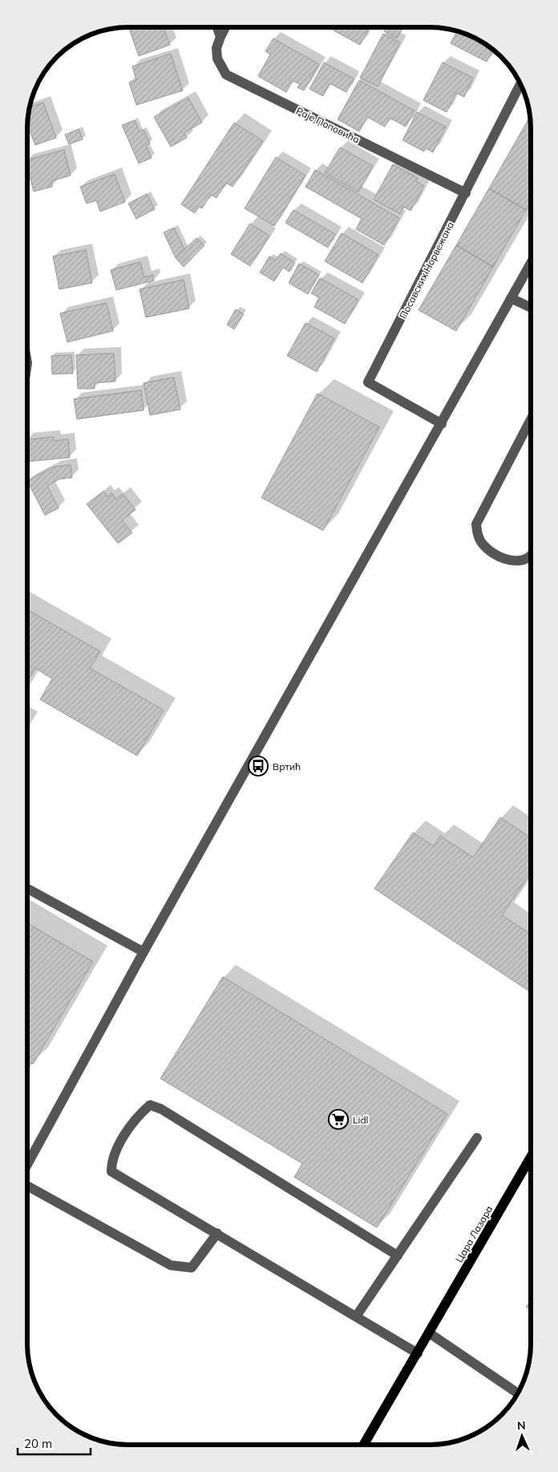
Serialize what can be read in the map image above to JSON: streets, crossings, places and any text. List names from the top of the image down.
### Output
{
  "streets": {
    "main road": ["Цара Лазара"],
    "street": ["Раје Поповића", "Посавских Норвежана"]
  },
  "crossings": [
    ["Раје Поповића", "Посавских Норвежана"]
  ],
  "places": {
    "bus stop": ["Вртић"],
    "supermarket": ["Lidl"]
  },
  "scale_bar": "20 m",
  "north": "top"
}
